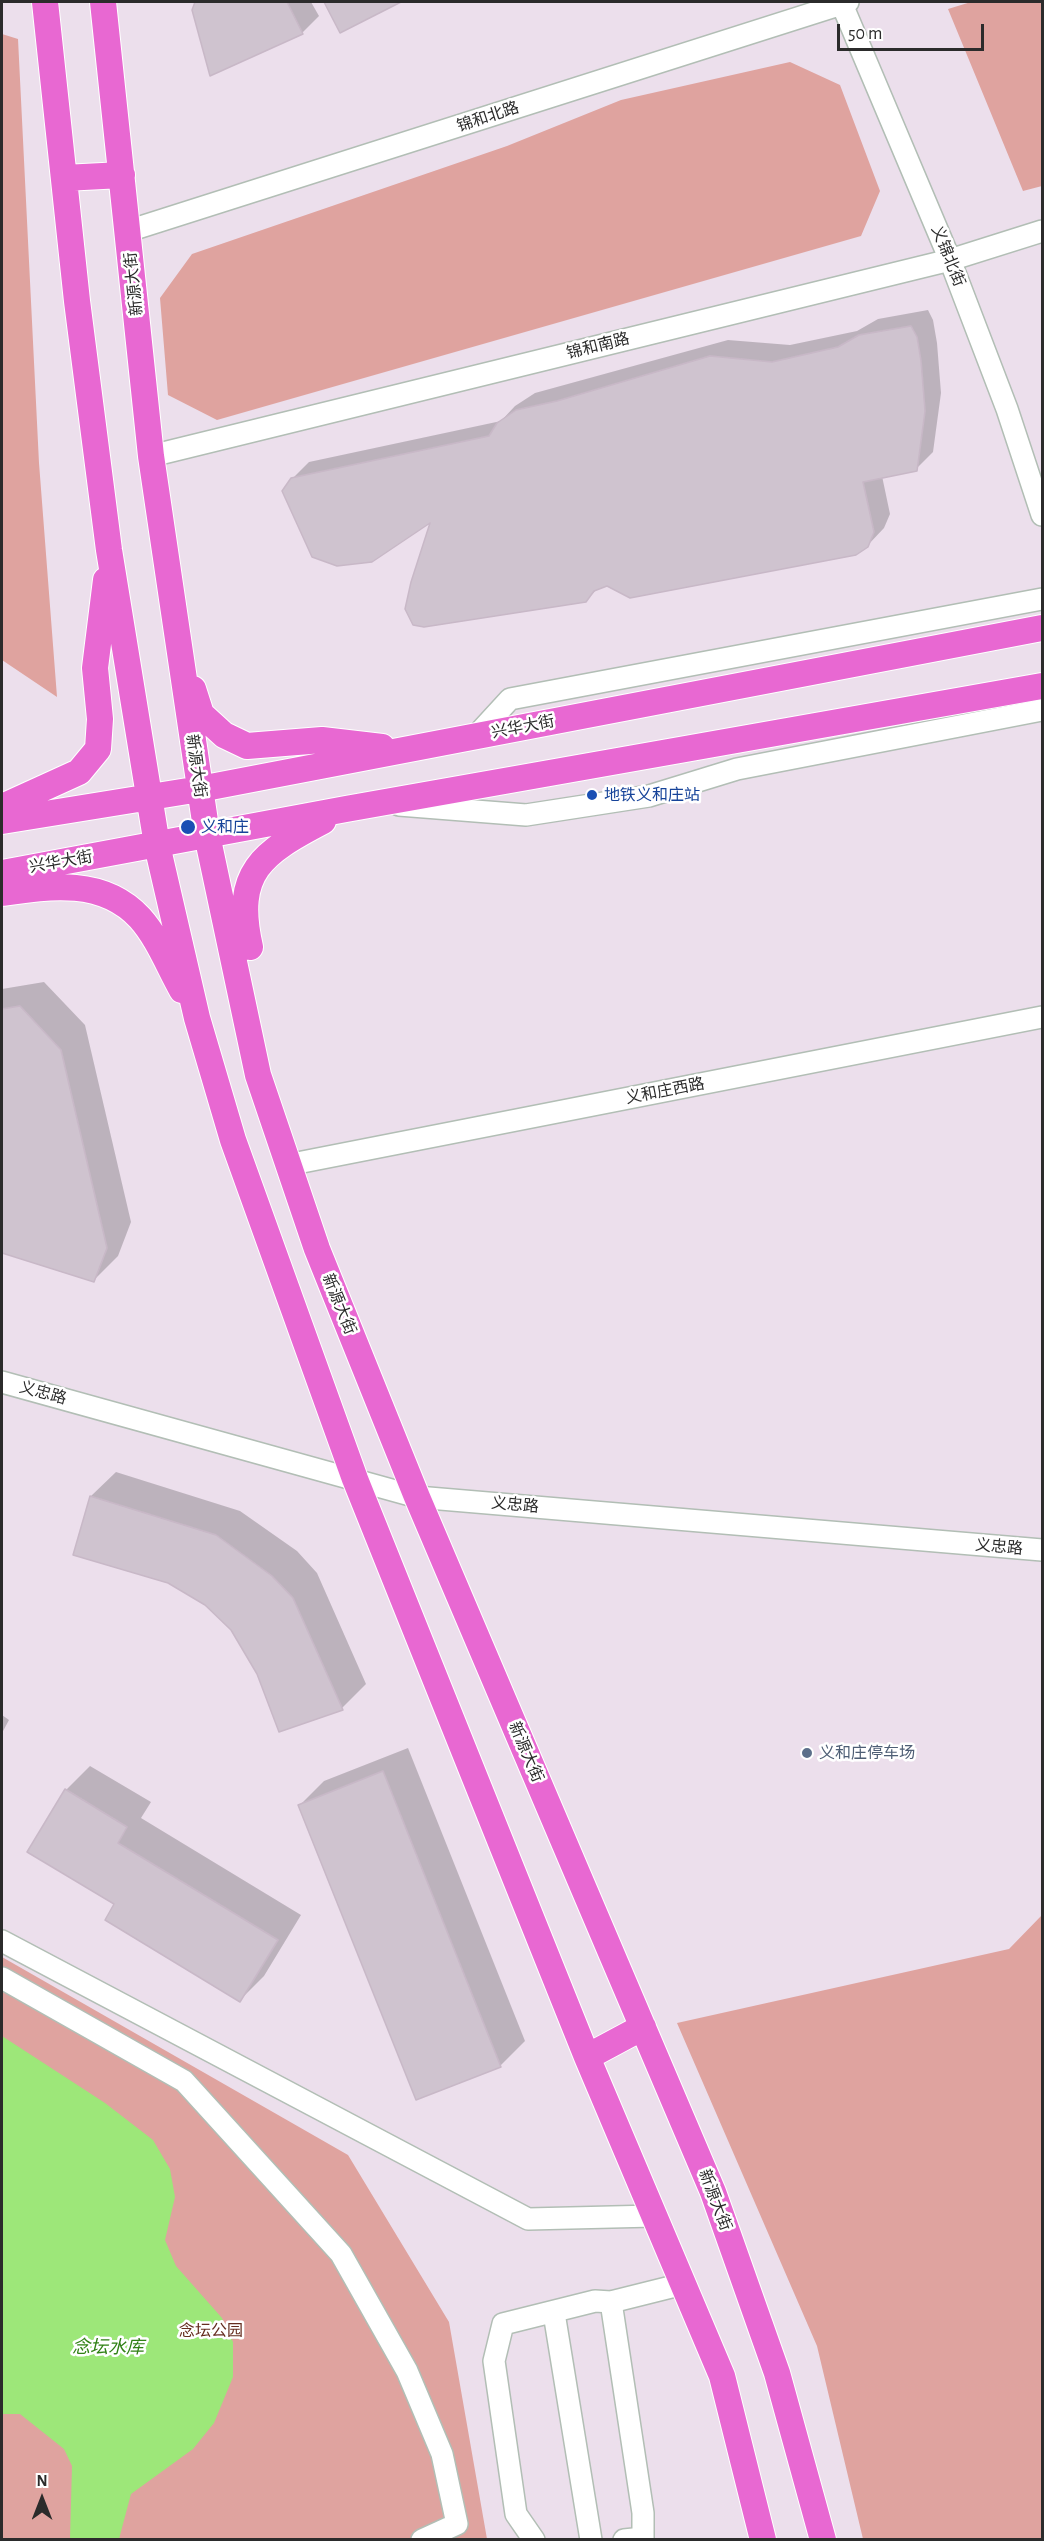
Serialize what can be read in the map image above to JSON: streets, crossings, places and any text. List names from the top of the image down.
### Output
{
  "streets": {
    "main road": ["新源大街", "兴华大街"],
    "street": [
      "锦和北路",
      "义锦北街",
      "锦和南路",
      "义和庄西路",
      "义忠路"
    ]
  },
  "crossings": [
    ["锦和北路", "义锦北街"],
    ["锦和北路", "新源大街"],
    ["义锦北街", "锦和南路"],
    ["新源大街", "锦和南路"],
    ["新源大街", "兴华大街"],
    ["新源大街", "义和庄西路"],
    ["新源大街", "义忠路"]
  ],
  "water": ["念坛水库"],
  "parks": ["念坛公园"],
  "places": ["地铁义和庄站", "义和庄", "义和庄停车场"],
  "scale_bar": "50 m",
  "north": "top"
}
